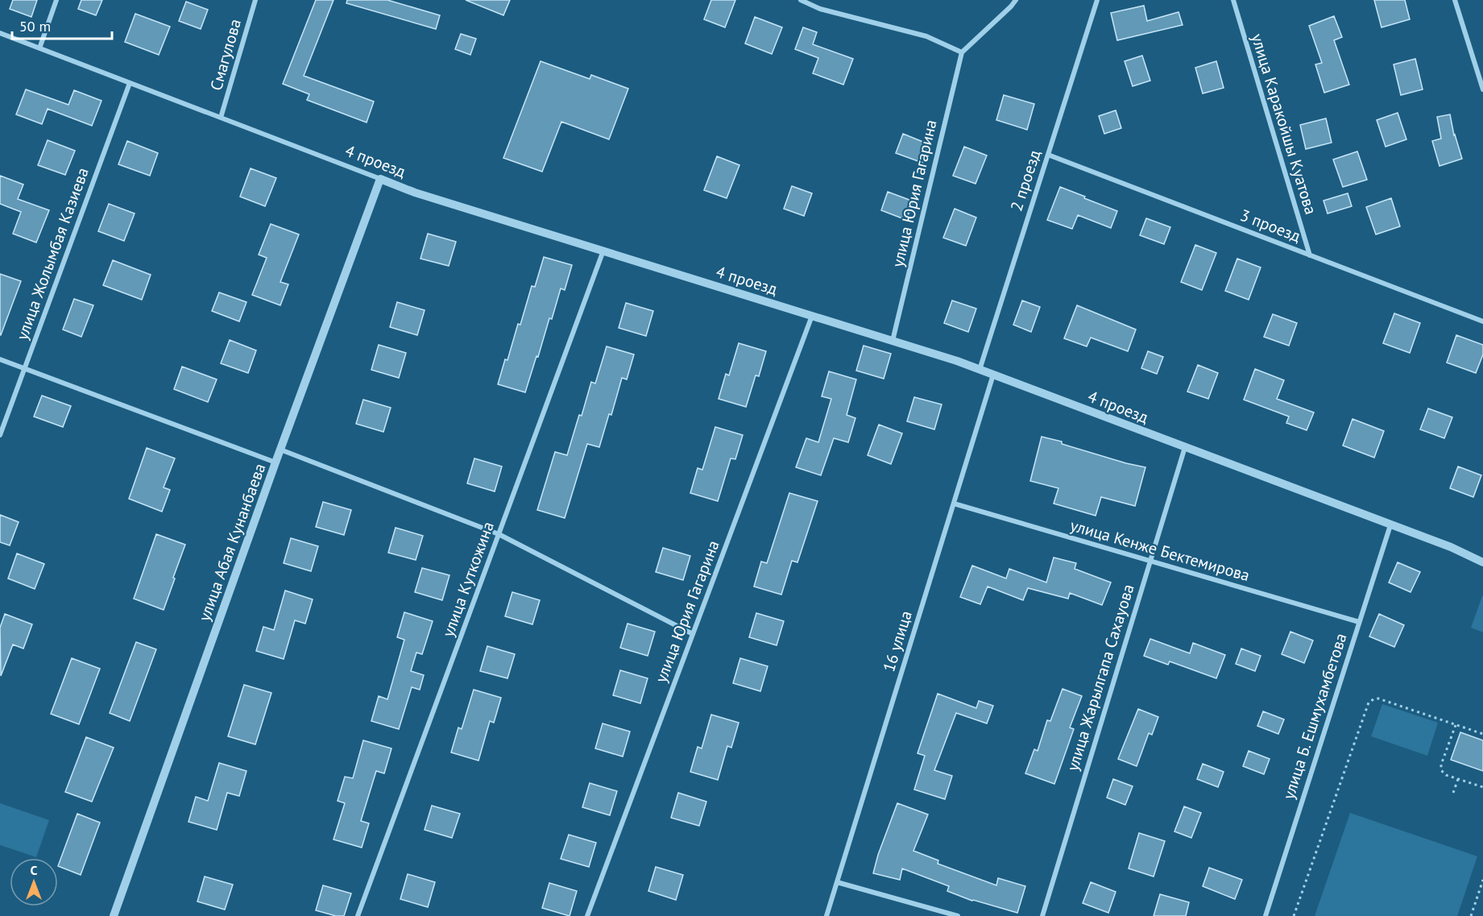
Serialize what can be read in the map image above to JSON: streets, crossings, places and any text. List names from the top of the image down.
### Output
{
  "streets": {
    "street": [
      "Смагулова",
      "улица Каракойшы Куатова",
      "4 проезд",
      "2 проезд",
      "улица Юрия Гагарина",
      "3 проезд",
      "улица Жолымбая Казиева",
      "улица Абая Кунанбаева",
      "улица Кенже Бектемирова",
      "улица Куткожина",
      "16 улица",
      "улица Жарылгапа Сахауова",
      "улица Б. Ешмухамбетова"
    ]
  },
  "crossings": [
    ["Смагулова", "4 проезд"],
    ["улица Каракойшы Куатова", "3 проезд"],
    ["4 проезд", "2 проезд"],
    ["4 проезд", "улица Юрия Гагарина"],
    ["4 проезд", "улица Жолымбая Казиева"],
    ["4 проезд", "улица Абая Кунанбаева"],
    ["4 проезд", "улица Куткожина"],
    ["4 проезд", "16 улица"],
    ["4 проезд", "улица Жарылгапа Сахауова"],
    ["4 проезд", "улица Б. Ешмухамбетова"],
    ["2 проезд", "3 проезд"],
    ["улица Кенже Бектемирова", "16 улица"],
    ["улица Кенже Бектемирова", "улица Жарылгапа Сахауова"],
    ["улица Кенже Бектемирова", "улица Б. Ешмухамбетова"]
  ],
  "scale_bar": "50 m",
  "north": "top"
}
